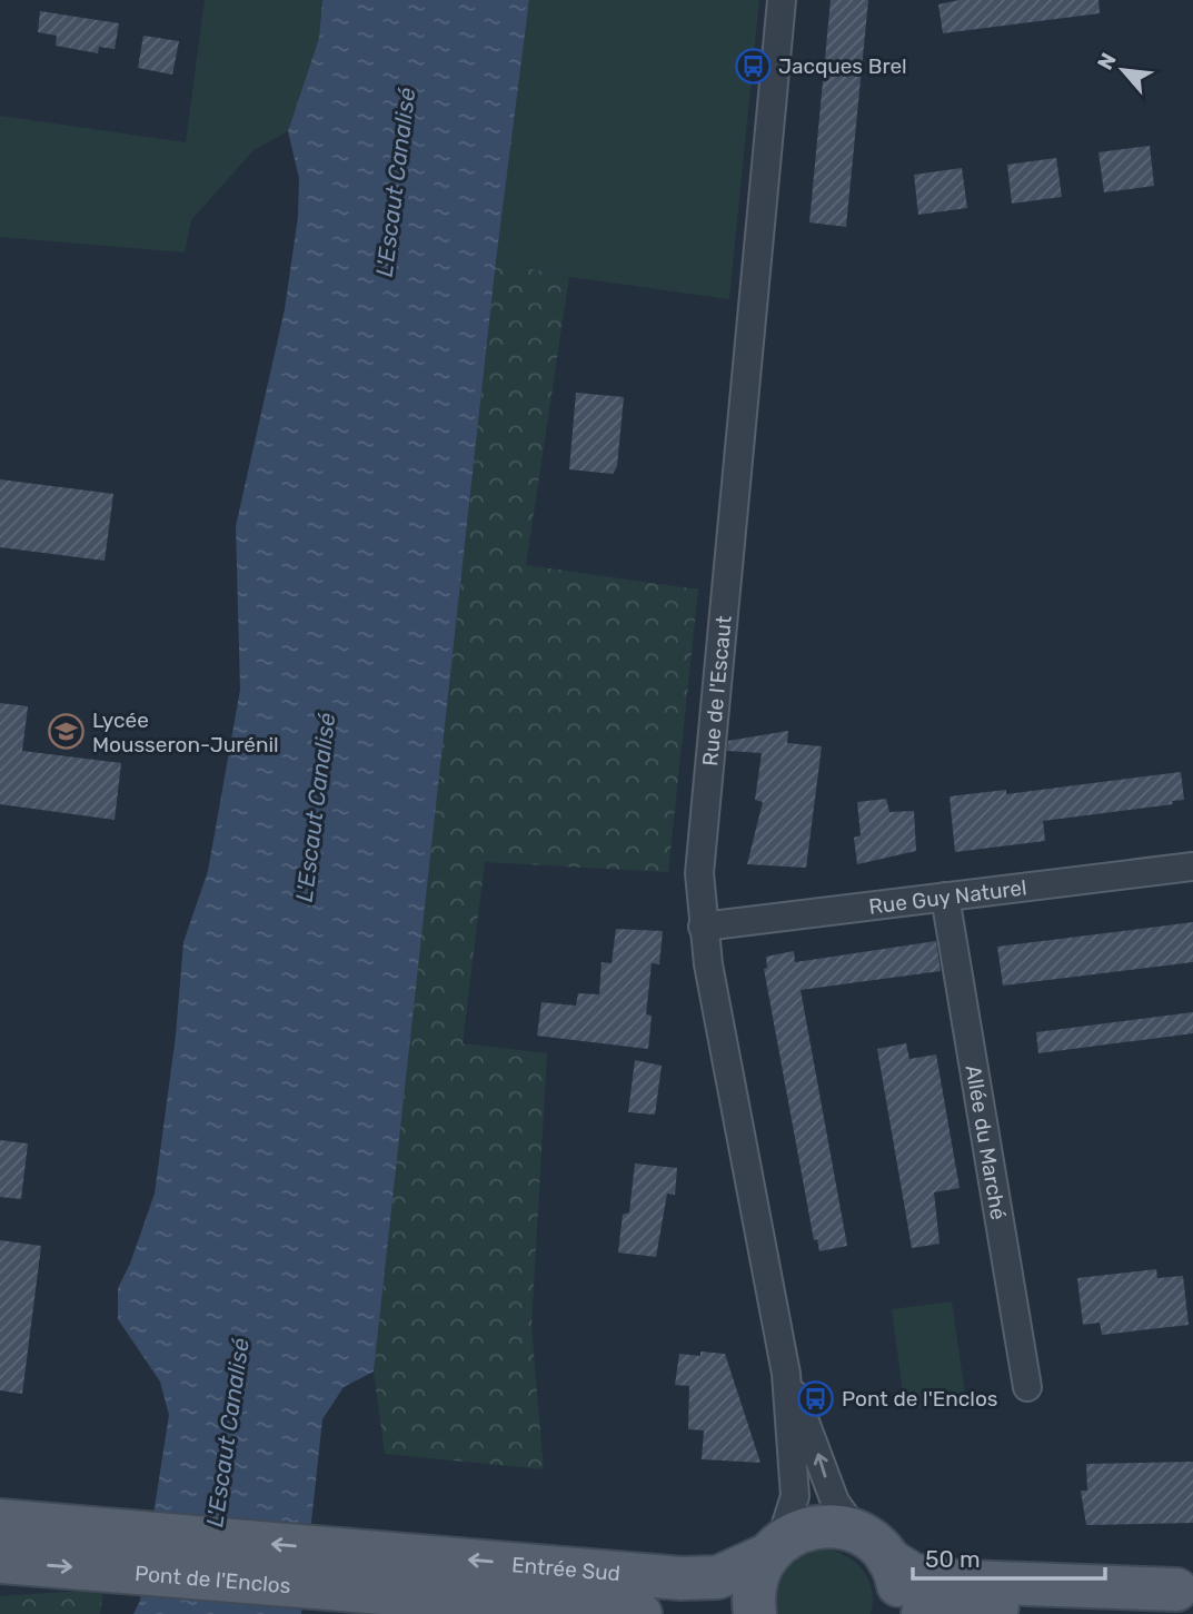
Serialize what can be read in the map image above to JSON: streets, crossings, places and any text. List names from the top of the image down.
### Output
{
  "streets": {
    "main road": ["Entrée Sud", "Pont de l'Enclos"],
    "street": ["Rue de l'Escaut", "Rue Guy Naturel", "Allée du Marché"]
  },
  "crossings": [
    ["Rue de l'Escaut", "Rue Guy Naturel"],
    ["Rue de l'Escaut", "Entrée Sud"],
    ["Rue Guy Naturel", "Allée du Marché"],
    ["Entrée Sud", "Pont de l'Enclos"]
  ],
  "water": ["L'Escaut Canalisé"],
  "places": {
    "bus stop": ["Jacques Brel", "Pont de l'Enclos"],
    "school or university": ["Lycée Mousseron-Jurénil"]
  },
  "scale_bar": "50 m",
  "north": "top left"
}
